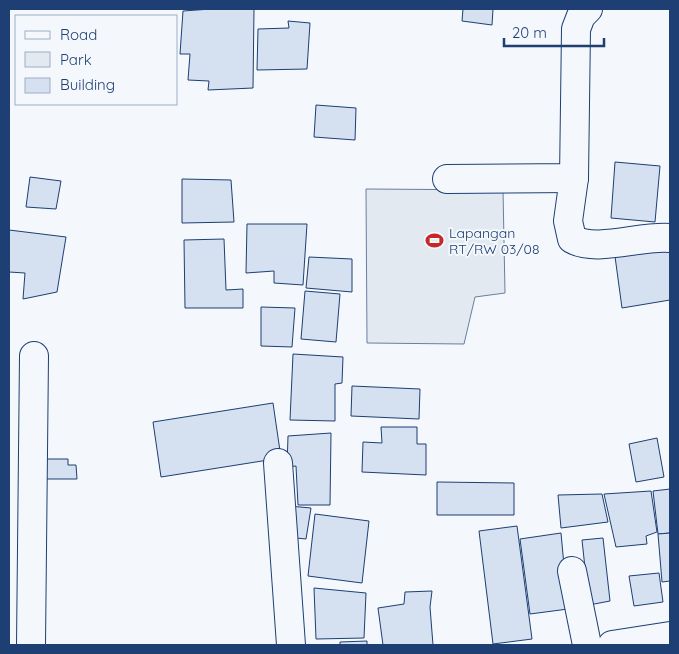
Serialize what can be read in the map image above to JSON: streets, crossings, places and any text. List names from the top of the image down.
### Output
{
  "places": {
    "sports": ["Lapangan RT/RW 03/08"]
  },
  "legend": ["Road", "Park", "Building"],
  "scale_bar": "20 m"
}
